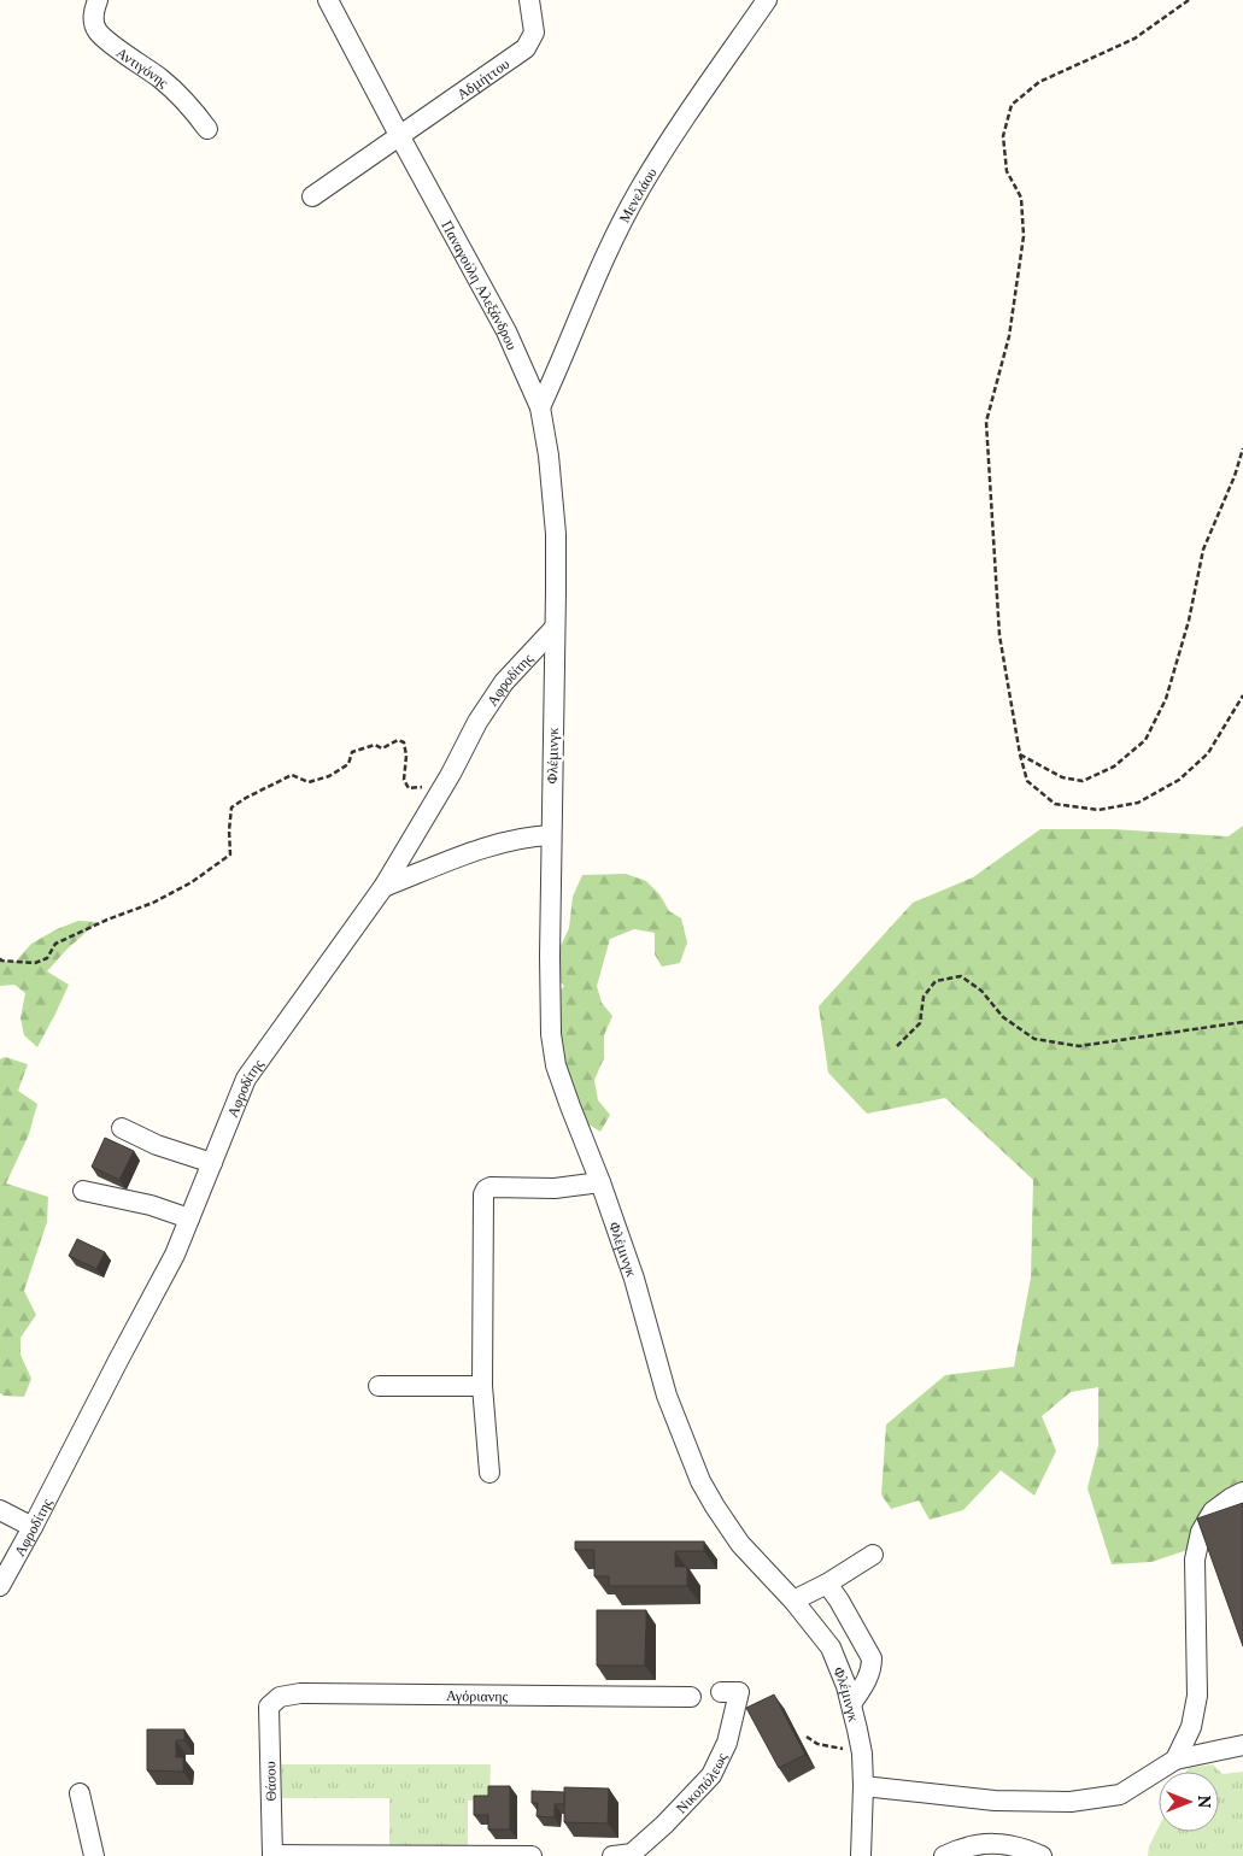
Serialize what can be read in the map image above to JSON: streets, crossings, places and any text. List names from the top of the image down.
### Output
{
  "streets": {
    "street": [
      "Αντιγόνης",
      "Αδμήττου",
      "Μενελάου",
      "Παναγούλη Αλεξάνδρου",
      "Αφροδίτης",
      "Φλέμινγκ",
      "Αγόριανης",
      "Θάσου",
      "Νικοπόλεως"
    ]
  },
  "crossings": [
    ["Αδμήττου", "Παναγούλη Αλεξάνδρου"],
    ["Μενελάου", "Παναγούλη Αλεξάνδρου"],
    ["Παναγούλη Αλεξάνδρου", "Φλέμινγκ"],
    ["Αφροδίτης", "Φλέμινγκ"],
    ["Αγόριανης", "Θάσου"]
  ],
  "north": "right"
}
